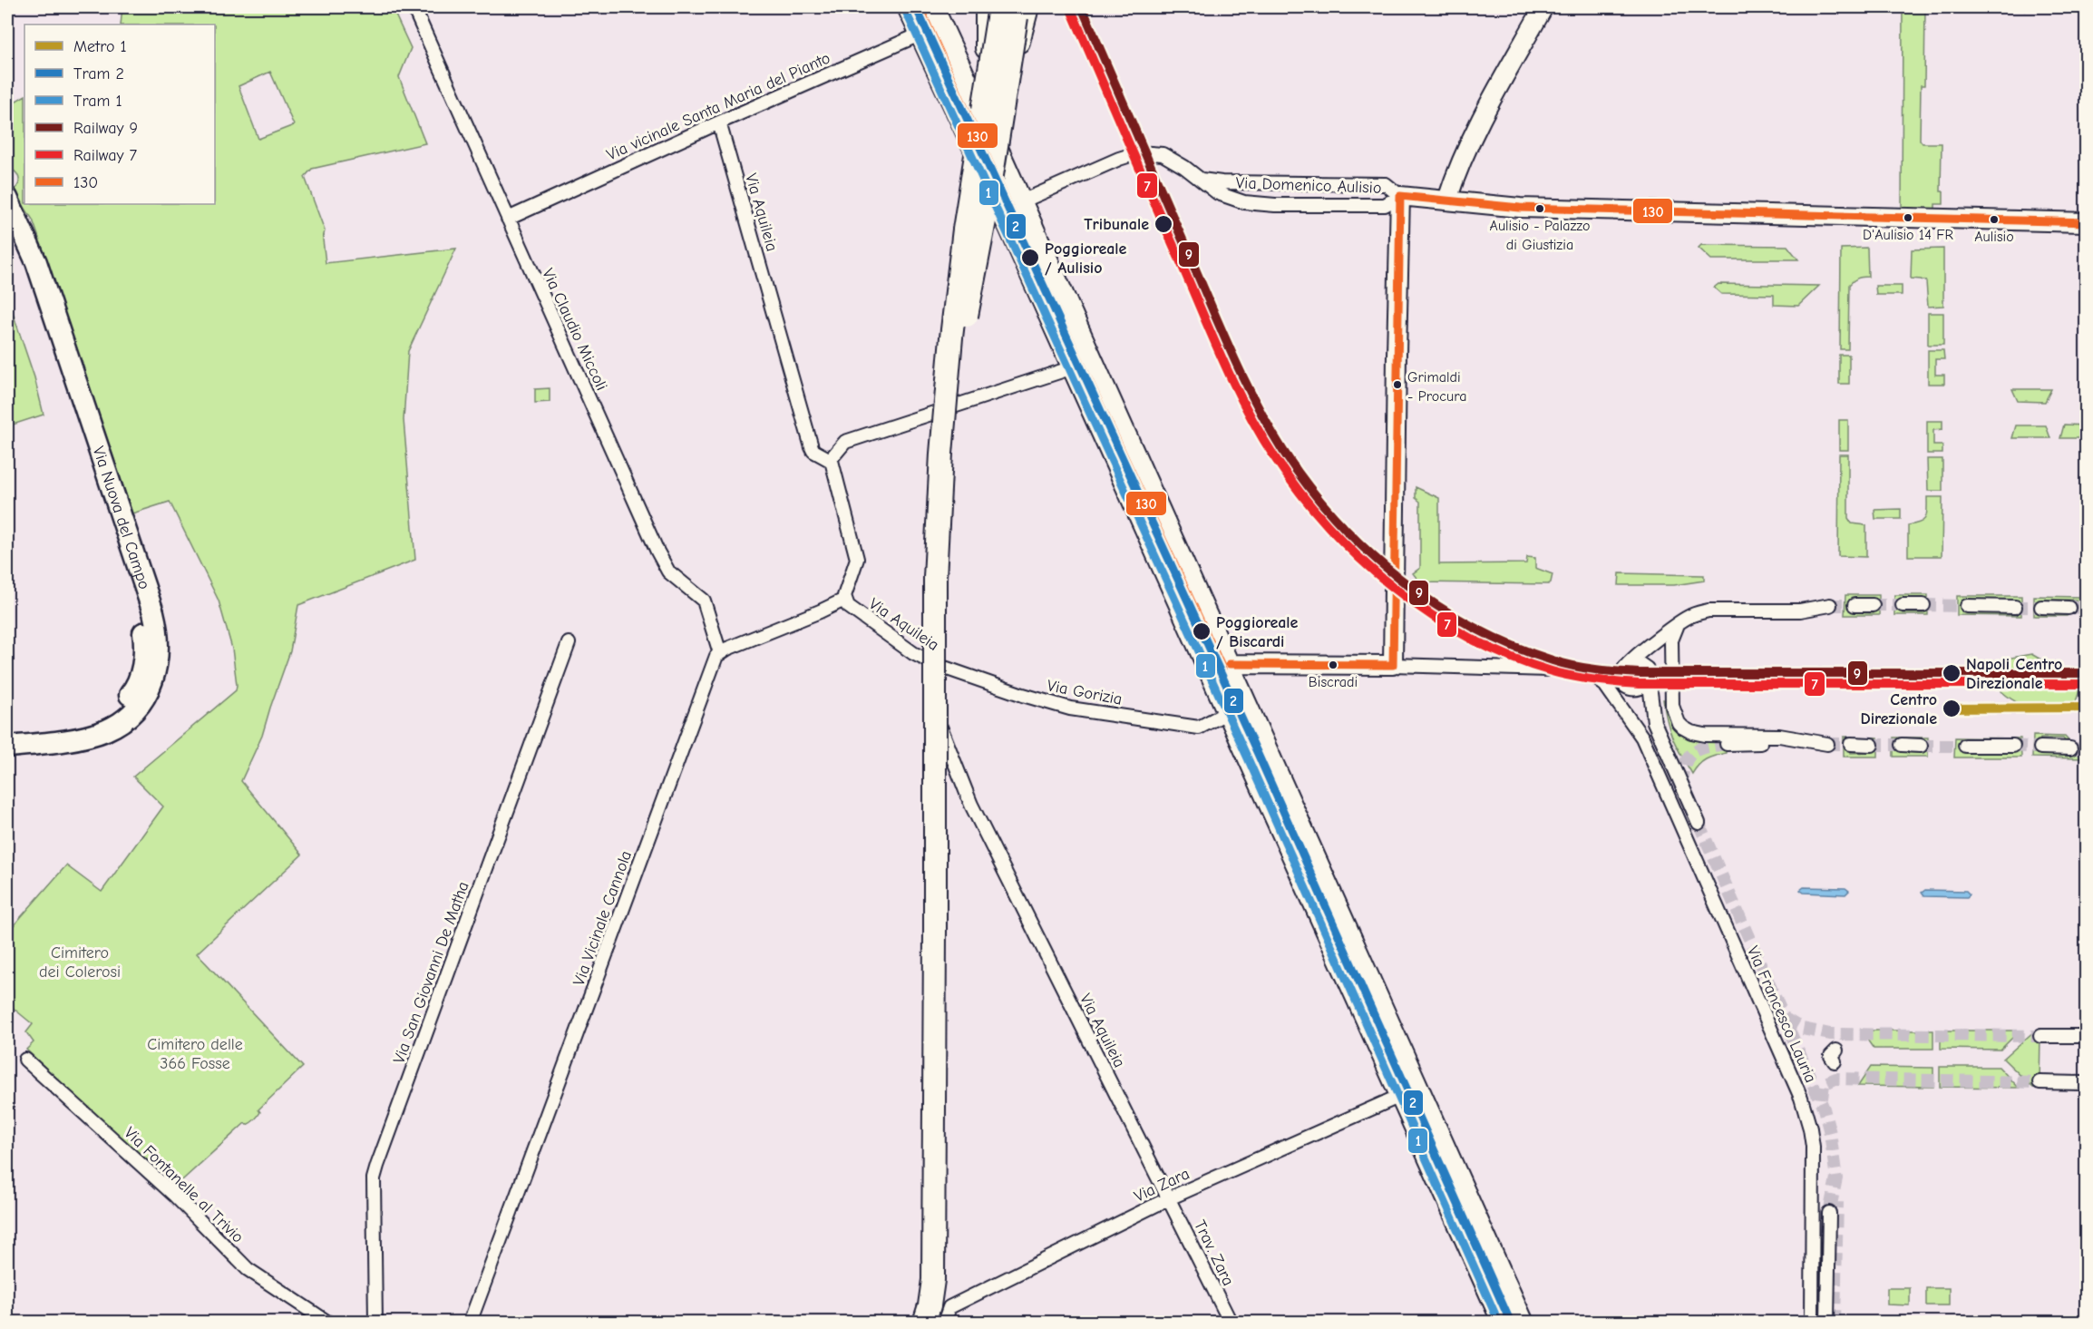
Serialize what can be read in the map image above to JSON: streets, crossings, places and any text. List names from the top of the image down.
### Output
{
  "streets": {
    "main road": ["Via Nuova del Campo"],
    "street": [
      "Via vicinale Santa Maria del Pianto",
      "Via Domenico Aulisio",
      "Via Aquileia",
      "Via Claudio Miccoli",
      "Via Gorizia",
      "Via Vicinale Cannola",
      "Via San Giovanni De Matha",
      "Via Francesco Lauria",
      "Via Fontanelle al Trivio",
      "Via Zara",
      "Trav. Zara"
    ]
  },
  "crossings": [
    ["Via vicinale Santa Maria del Pianto", "Via Aquileia"],
    ["Via vicinale Santa Maria del Pianto", "Via Claudio Miccoli"],
    ["Via Aquileia", "Via Gorizia"],
    ["Via Aquileia", "Via Zara"],
    ["Via Aquileia", "Trav. Zara"],
    ["Via Claudio Miccoli", "Via Vicinale Cannola"],
    ["Via Zara", "Trav. Zara"]
  ],
  "parks": ["Cimitero dei Colerosi", "Cimitero delle 366 Fosse"],
  "places": [
    "Aulisio - Palazzo di Giustizia",
    "D'Aulisio 14 FR",
    "Aulisio",
    "Tribunale",
    "Poggioreale / Aulisio",
    "Grimaldi - Procura",
    "Poggioreale / Biscardi",
    "Biscradi",
    "Napoli Centro Direzionale",
    "Centro Direzionale"
  ],
  "lines": [
    "tram line 2",
    "rail line 9",
    "transit line 130",
    "tram line 1",
    "rail line 7",
    "metro line 1"
  ],
  "legend": [
    "Metro 1",
    "Tram 2",
    "Tram 1",
    "Railway 9",
    "Railway 7",
    "130"
  ]
}
